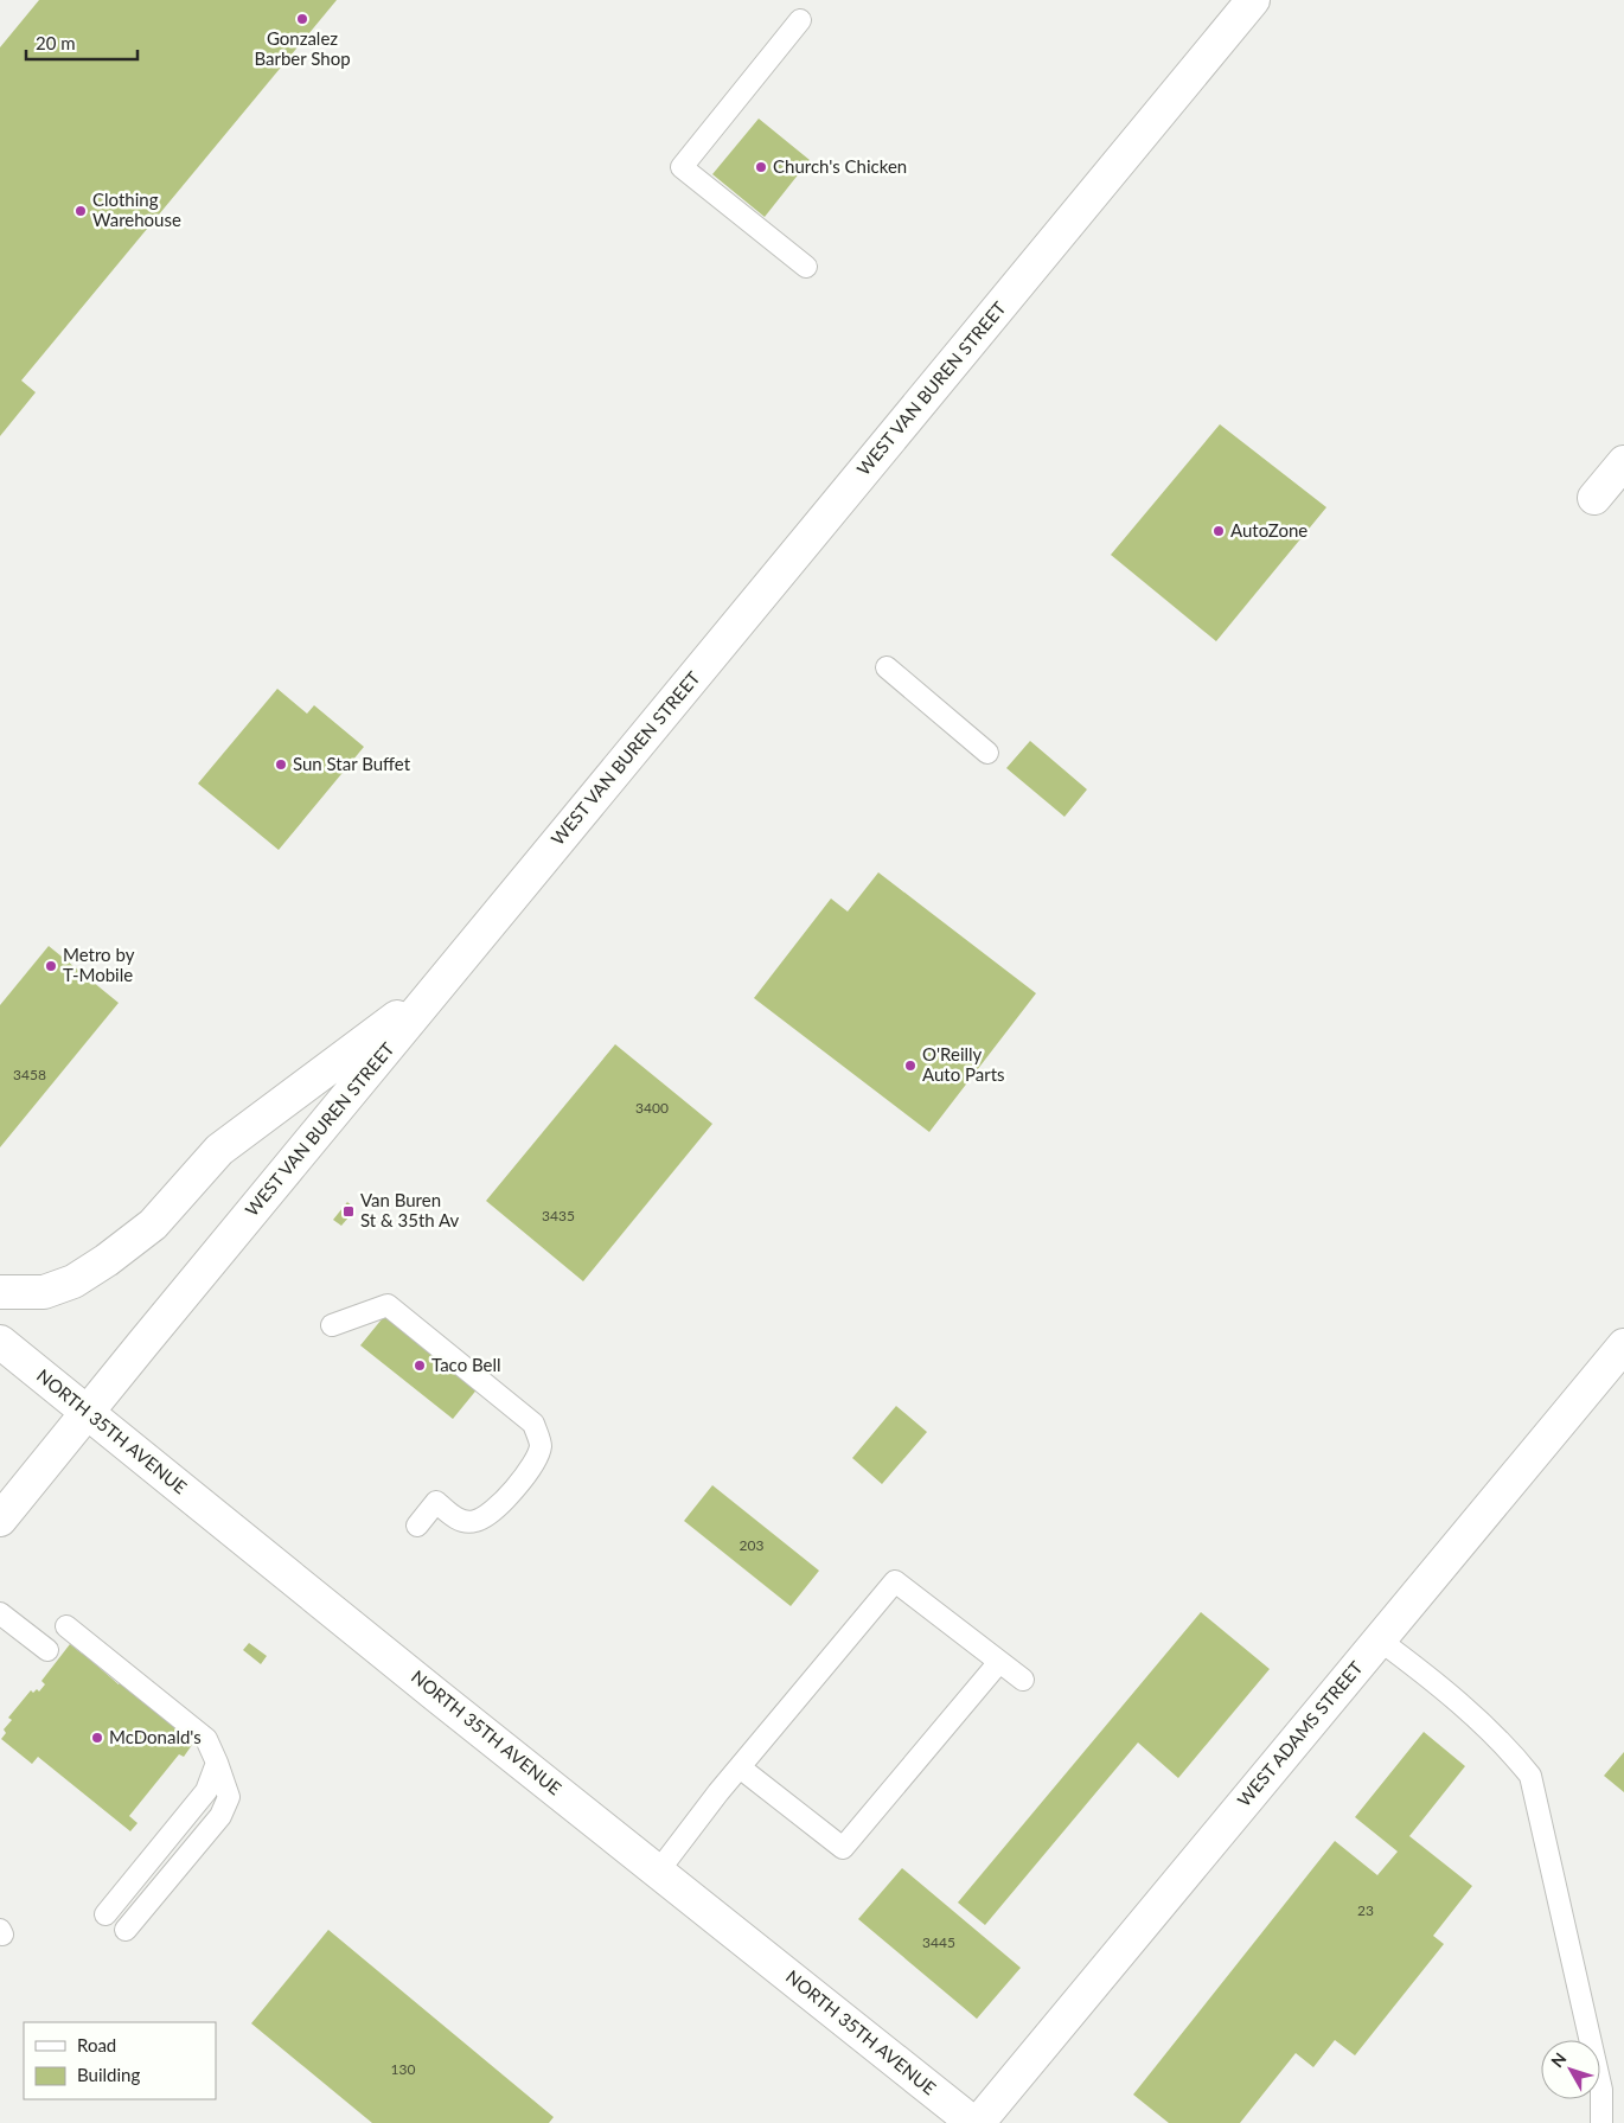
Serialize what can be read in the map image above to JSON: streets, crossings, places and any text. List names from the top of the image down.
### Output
{
  "streets": {
    "main road": ["WEST VAN BUREN STREET", "NORTH 35TH AVENUE", "WEST ADAMS STREET"]
  },
  "crossings": [
    ["WEST VAN BUREN STREET", "NORTH 35TH AVENUE"]
  ],
  "places": {
    "other": [
      "Gonzalez Barber Shop",
      "Church's Chicken",
      "Clothing Warehouse",
      "AutoZone",
      "Sun Star Buffet",
      "Metro by T-Mobile",
      "O'Reilly Auto Parts",
      "Taco Bell",
      "McDonald's"
    ],
    "transit": ["Van Buren St & 35th Av"]
  },
  "house_numbers": [
    "3458",
    "3400",
    "3435",
    "203",
    "23",
    "3445",
    "130"
  ],
  "legend": ["Road", "Building"],
  "scale_bar": "20 m",
  "north": "top left"
}
